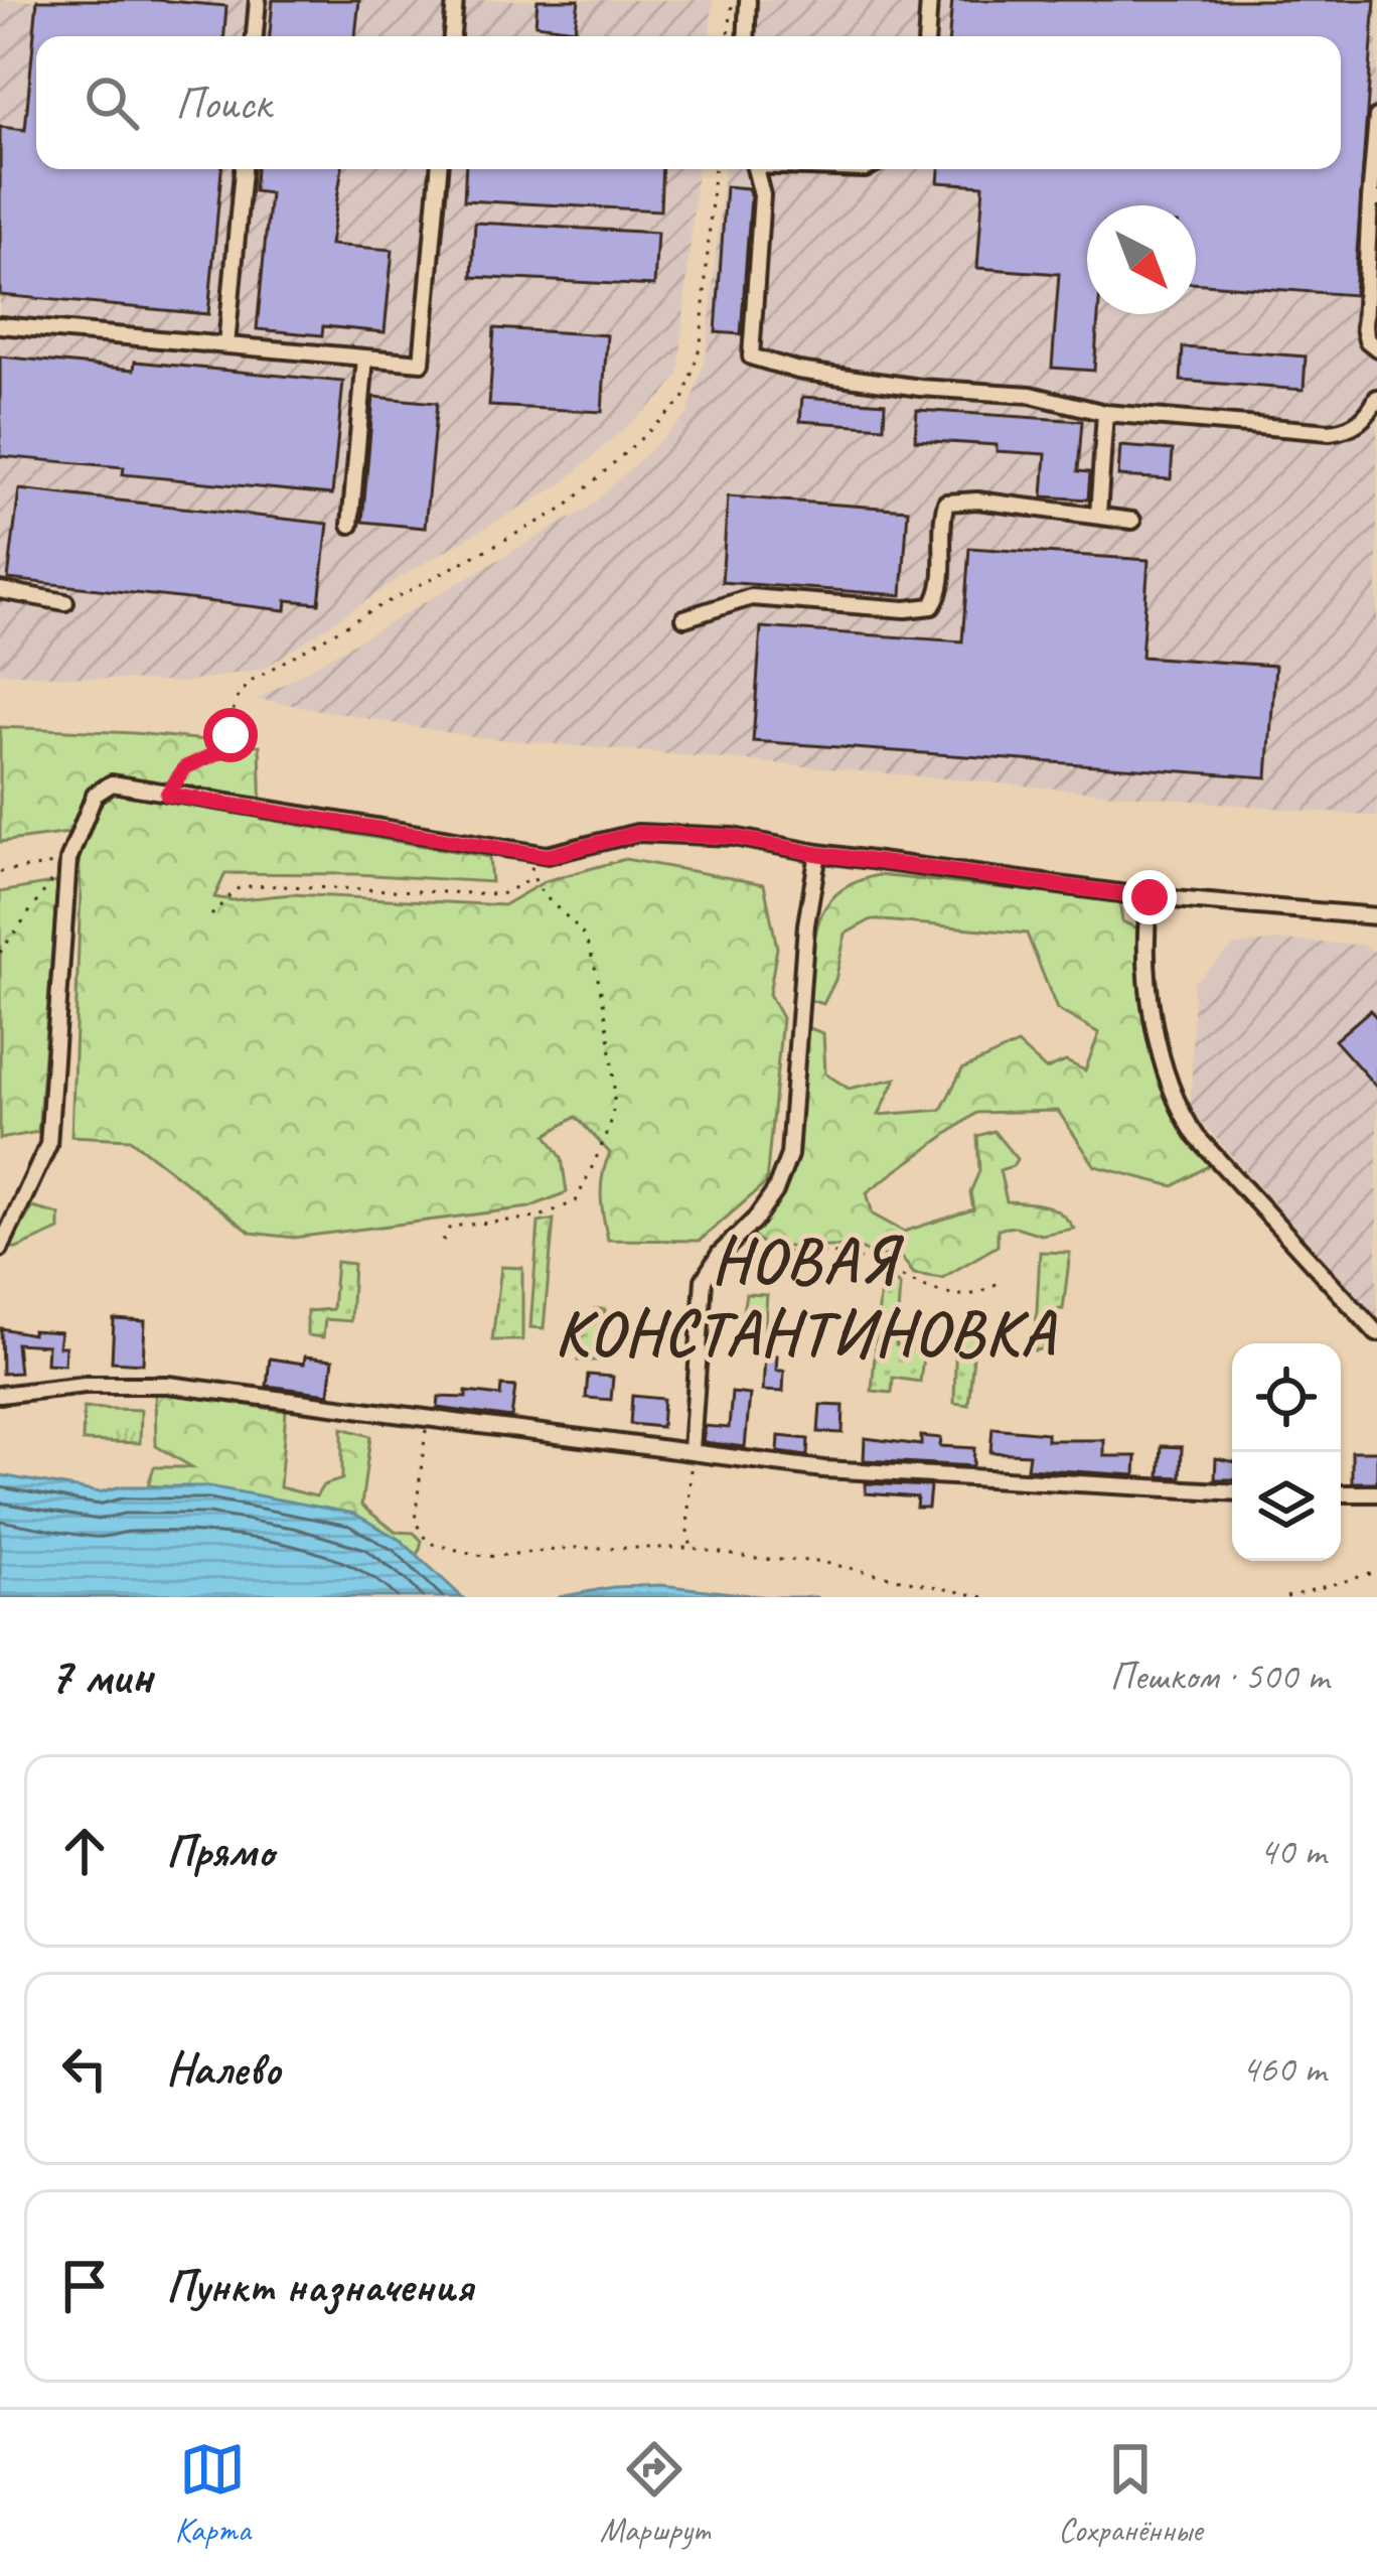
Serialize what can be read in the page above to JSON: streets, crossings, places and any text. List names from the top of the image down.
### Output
{
  "districts": ["НОВАЯ КОНСТАНТИНОВКА"],
  "north": "bottom right",
  "page": {
    "search": "Поиск",
    "heading": ["7 мин", "Пешком · 500 m"],
    "list": [
      ["Прямо", "40 m"],
      ["Налево", "460 m"],
      "Пункт назначения"
    ],
    "nav": ["Карта", "Маршрут", "Сохранённые"]
  }
}
